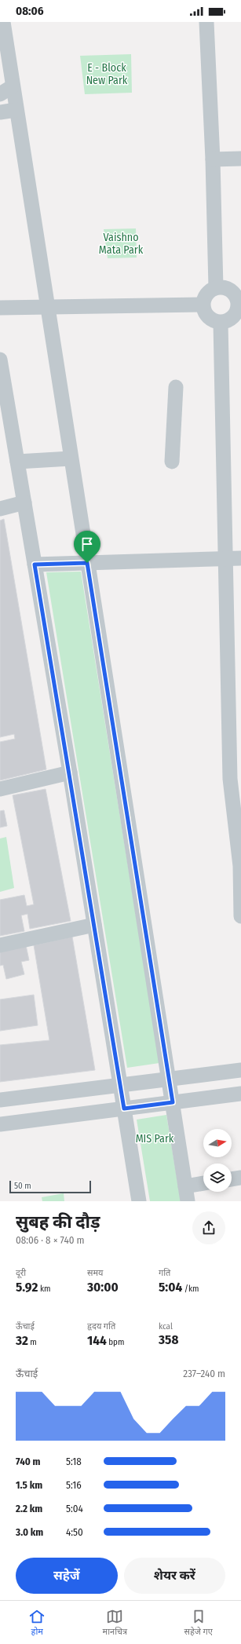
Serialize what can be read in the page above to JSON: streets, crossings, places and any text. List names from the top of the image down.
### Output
{
  "parks": ["E - Block New Park", "Vaishno Mata Park", "MIS Park"],
  "scale_bar": "50 m",
  "north": "right",
  "page": {
    "status": "08:06",
    "scale": "50 m",
    "heading": ["सुबह की दौड़", "08:06 · 8 × 740 m"],
    "stats": [
      ["दूरी", "5.92 km"],
      ["समय", "30:00"],
      ["गति", "5:04 /km"],
      ["ऊँचाई", "32 m"],
      ["हृदय गति", "144 bpm"],
      ["kcal", "358"]
    ],
    "chart": ["ऊँचाई", "237–240 m"],
    "list": [
      {
        "name": "740 m",
        "note": "5:18"
      },
      {
        "name": "1.5 km",
        "note": "5:16"
      },
      {
        "name": "2.2 km",
        "note": "5:04"
      },
      {
        "name": "3.0 km",
        "note": "4:50"
      }
    ],
    "buttons": ["सहेजें", "शेयर करें"],
    "tabs": ["होम", "मानचित्र", "सहेजे गए"]
  }
}
